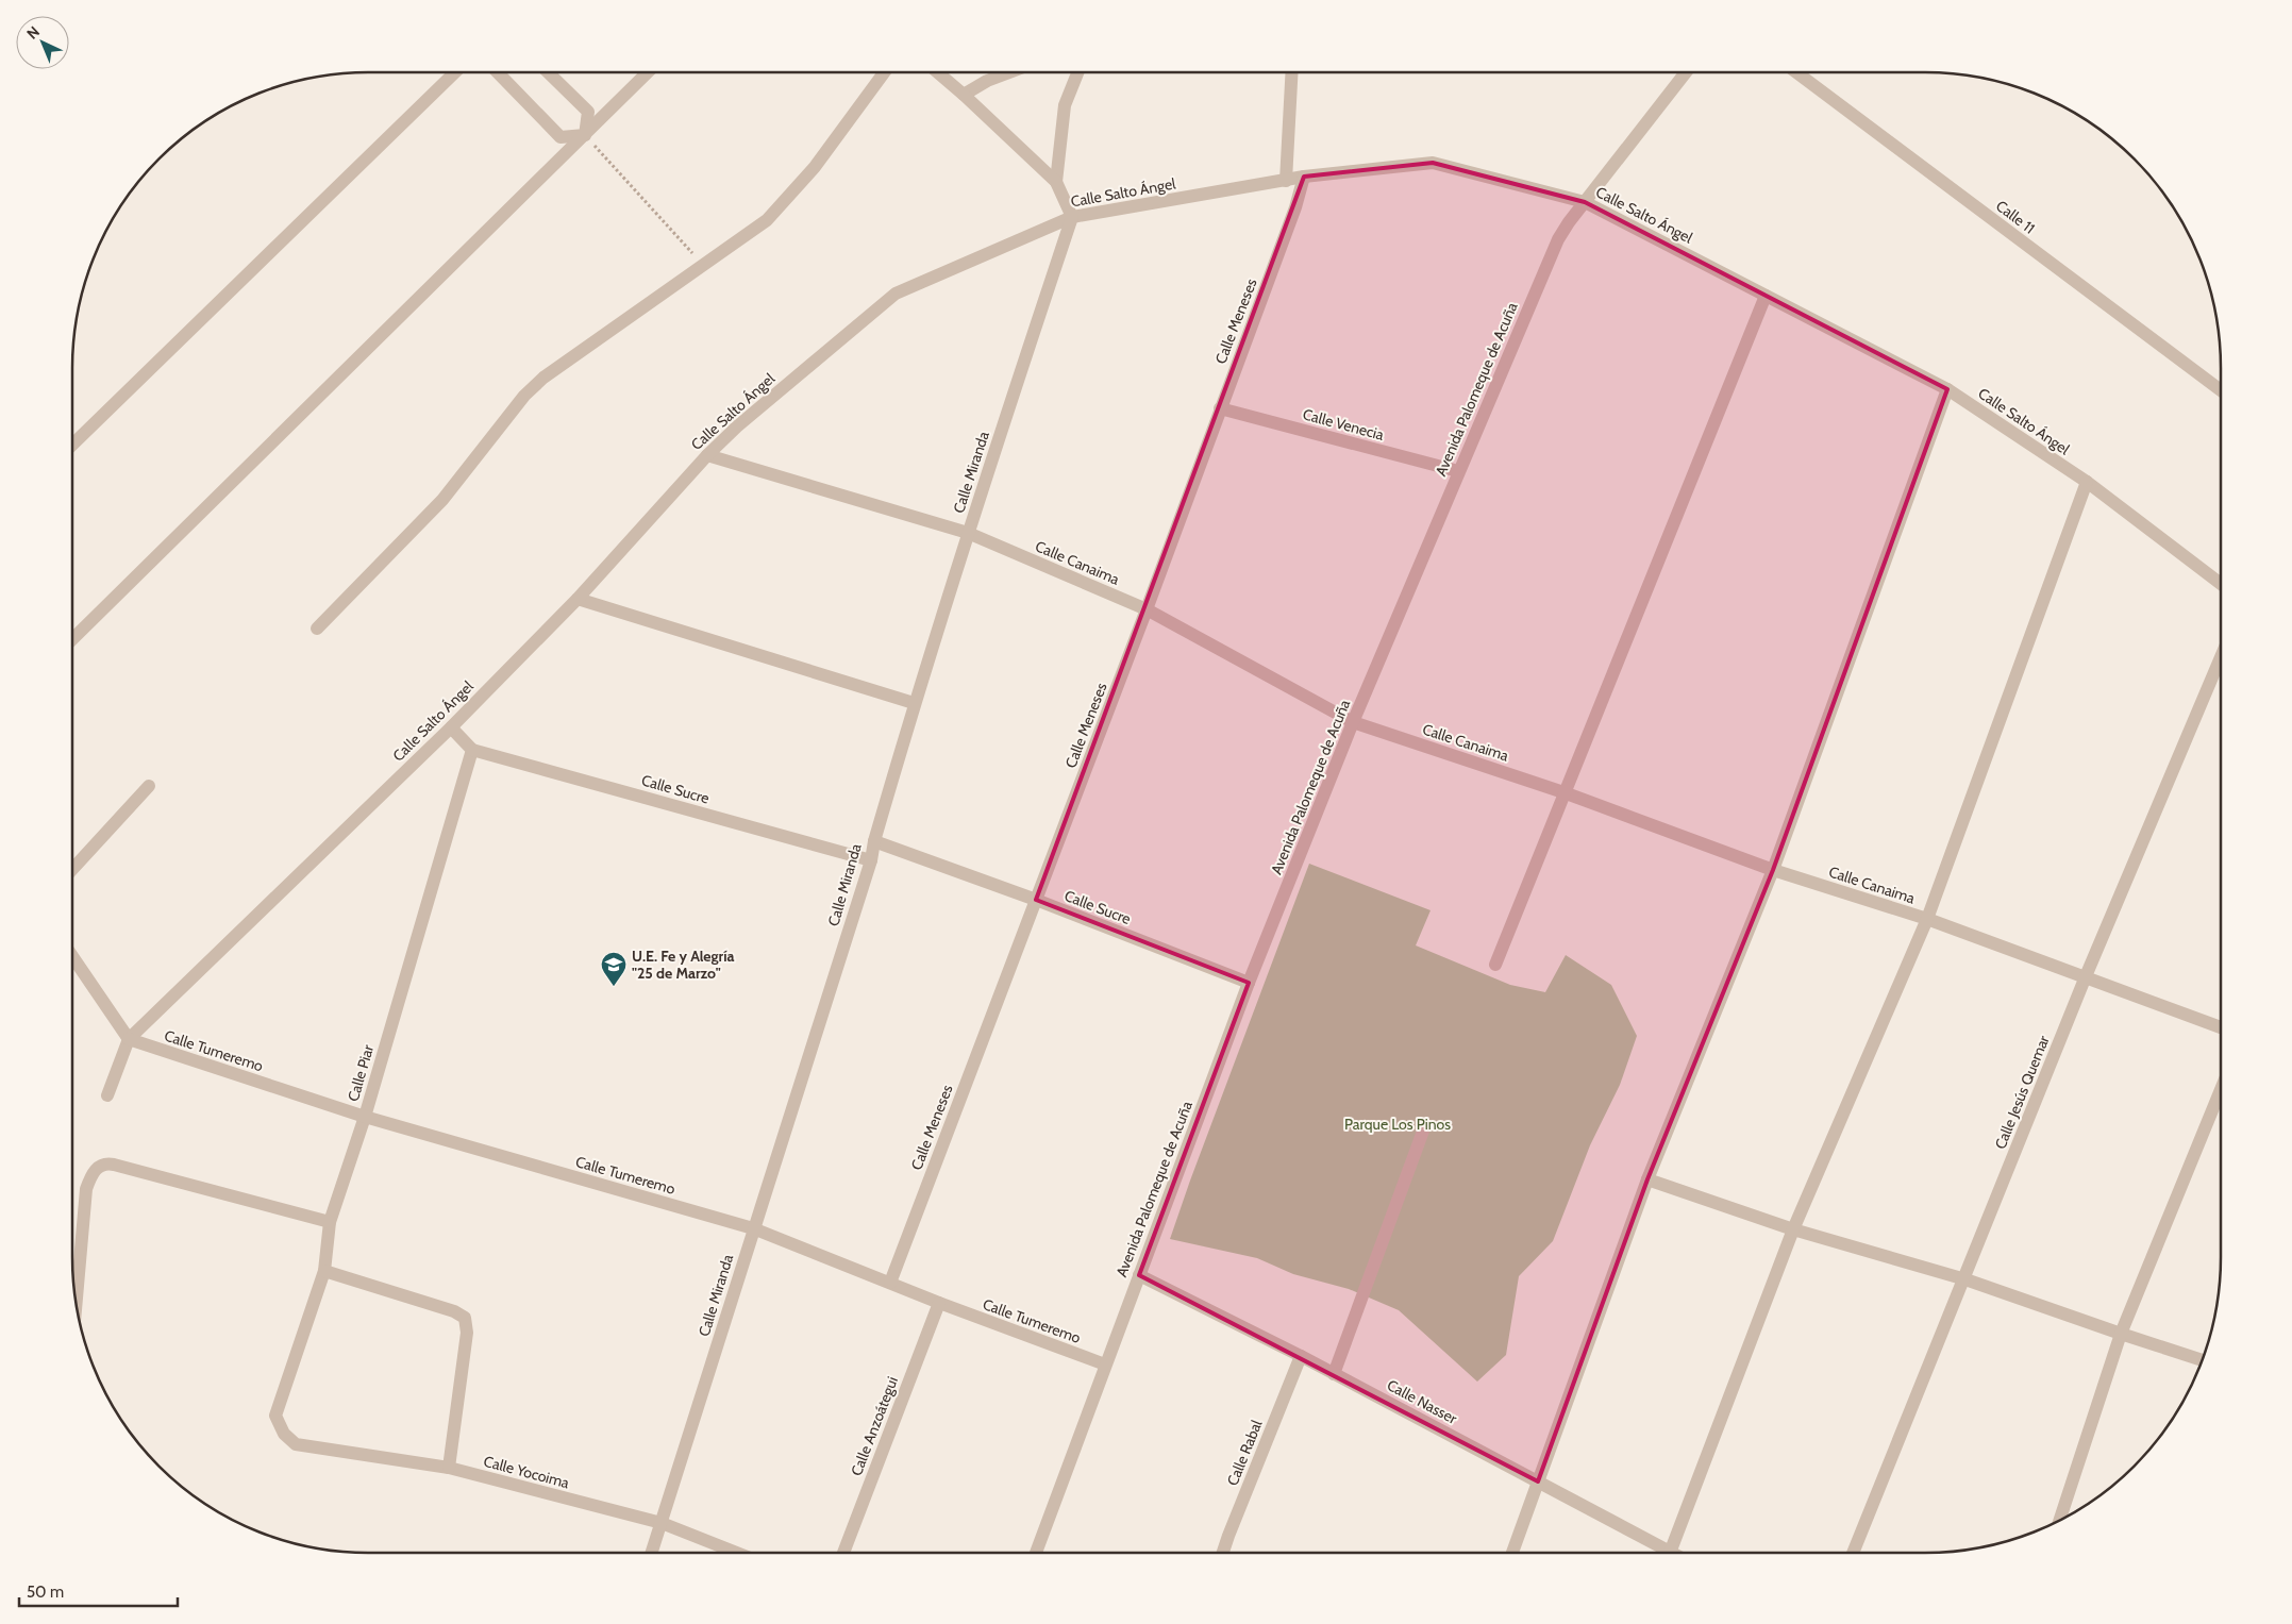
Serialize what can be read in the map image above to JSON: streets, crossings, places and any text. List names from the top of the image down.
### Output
{
  "streets": {
    "street": [
      "Calle Salto Ángel",
      "Calle 11",
      "Calle Meneses",
      "Avenida Palomeque de Acuña",
      "Calle Venecia",
      "Calle Miranda",
      "Calle Canaima",
      "Calle Sucre",
      "Calle Tumeremo",
      "Calle Piar",
      "Calle Jesús Quemar",
      "Calle Nasser",
      "Calle Anzoátegui",
      "Calle Rabal",
      "Calle Yocoima"
    ]
  },
  "crossings": [
    ["Calle Salto Ángel", "Calle Meneses"],
    ["Calle Salto Ángel", "Avenida Palomeque de Acuña"],
    ["Calle Salto Ángel", "Calle Miranda"],
    ["Calle Salto Ángel", "Calle Canaima"],
    ["Calle Salto Ángel", "Calle Tumeremo"],
    ["Calle Meneses", "Calle Venecia"],
    ["Calle Meneses", "Calle Canaima"],
    ["Calle Meneses", "Calle Sucre"],
    ["Calle Meneses", "Calle Tumeremo"],
    ["Avenida Palomeque de Acuña", "Calle Venecia"],
    ["Avenida Palomeque de Acuña", "Calle Canaima"],
    ["Avenida Palomeque de Acuña", "Calle Sucre"],
    ["Avenida Palomeque de Acuña", "Calle Tumeremo"],
    ["Avenida Palomeque de Acuña", "Calle Nasser"],
    ["Calle Miranda", "Calle Canaima"],
    ["Calle Miranda", "Calle Sucre"],
    ["Calle Miranda", "Calle Tumeremo"],
    ["Calle Miranda", "Calle Yocoima"],
    ["Calle Canaima", "Calle Jesús Quemar"],
    ["Calle Sucre", "Calle Piar"],
    ["Calle Tumeremo", "Calle Piar"],
    ["Calle Tumeremo", "Calle Anzoátegui"],
    ["Calle Piar", "Calle Yocoima"],
    ["Calle Nasser", "Calle Rabal"]
  ],
  "parks": ["Parque Los Pinos"],
  "places": {
    "school or university": ["U.E. Fe y Alegría \"25 de Marzo\""]
  },
  "scale_bar": "50 m",
  "north": "top left"
}
